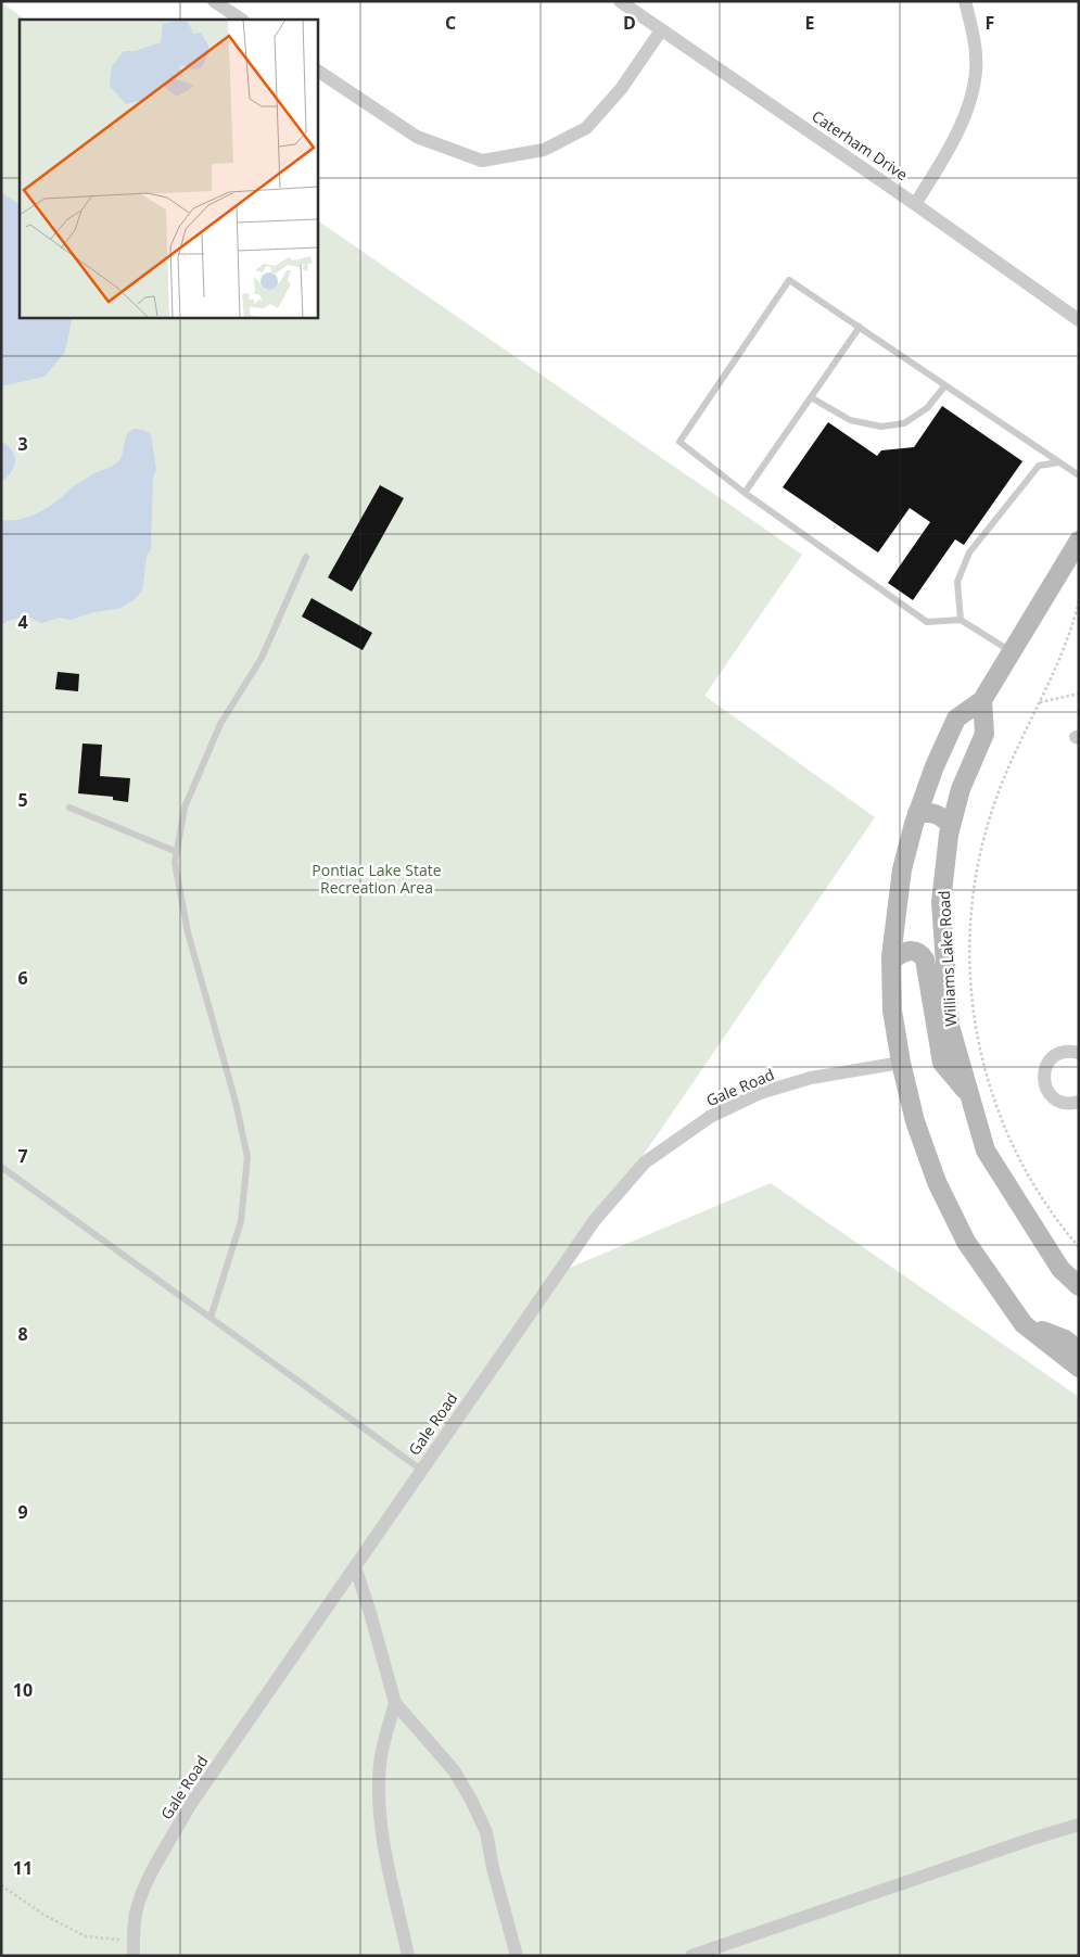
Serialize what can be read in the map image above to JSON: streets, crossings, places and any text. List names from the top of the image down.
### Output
{
  "streets": {
    "main road": ["Williams Lake Road"],
    "street": ["Caterham Drive", "Gale Road"]
  },
  "parks": ["Pontiac Lake State Recreation Area"],
  "grid": {
    "columns": [
      "C",
      "D",
      "E",
      "F"
    ],
    "rows": [
      "3",
      "4",
      "5",
      "6",
      "7",
      "8",
      "9",
      "10",
      "11"
    ]
  }
}
